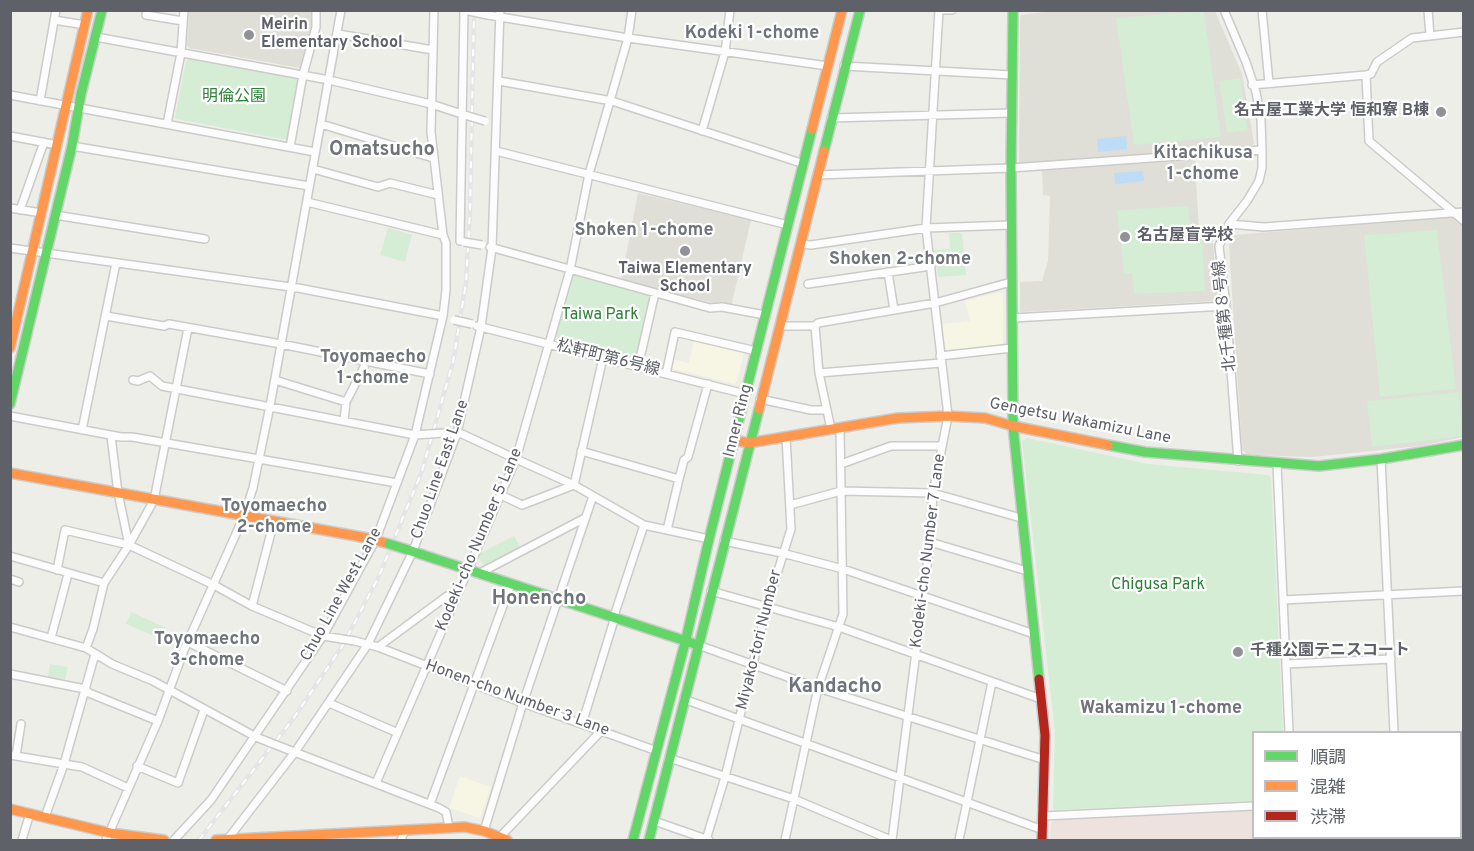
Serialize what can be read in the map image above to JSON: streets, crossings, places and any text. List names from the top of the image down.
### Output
{
  "streets": {
    "street": [
      "北千種第８号線",
      "松軒町第6号線",
      "Inner Ring",
      "Gengetsu Wakamizu Lane",
      "Chuo Line East Lane",
      "Kodeki-cho Number 5 Lane",
      "Kodeki-cho Number 7 Lane",
      "Chuo Line West Lane",
      "Miyako-tori Number",
      "Honen-cho Number 3 Lane"
    ]
  },
  "crossings": [
    ["北千種第８号線", "Gengetsu Wakamizu Lane"],
    ["松軒町第6号線", "Inner Ring"],
    ["松軒町第6号線", "Chuo Line East Lane"],
    ["松軒町第6号線", "Kodeki-cho Number 5 Lane"],
    ["松軒町第6号線", "Chuo Line West Lane"],
    ["Inner Ring", "Gengetsu Wakamizu Lane"],
    ["Inner Ring", "Honen-cho Number 3 Lane"],
    ["Gengetsu Wakamizu Lane", "Kodeki-cho Number 7 Lane"],
    ["Gengetsu Wakamizu Lane", "Miyako-tori Number"],
    ["Chuo Line East Lane", "Honen-cho Number 3 Lane"],
    ["Kodeki-cho Number 5 Lane", "Honen-cho Number 3 Lane"],
    ["Chuo Line West Lane", "Honen-cho Number 3 Lane"]
  ],
  "districts": [
    "Kodeki 1-chome",
    "Omatsucho",
    "Kitachikusa 1-chome",
    "Shoken 1-chome",
    "Shoken 2-chome",
    "Toyomaecho 1-chome",
    "Toyomaecho 2-chome",
    "Honencho",
    "Toyomaecho 3-chome",
    "Kandacho",
    "Wakamizu 1-chome"
  ],
  "parks": ["明倫公園", "Taiwa Park", "Chigusa Park"],
  "places": [
    "Meirin Elementary School",
    "名古屋工業大学 恒和寮 B棟",
    "名古屋盲学校",
    "Taiwa Elementary School",
    "千種公園テニスコート"
  ],
  "legend": ["順調", "混雑", "渋滞"]
}
